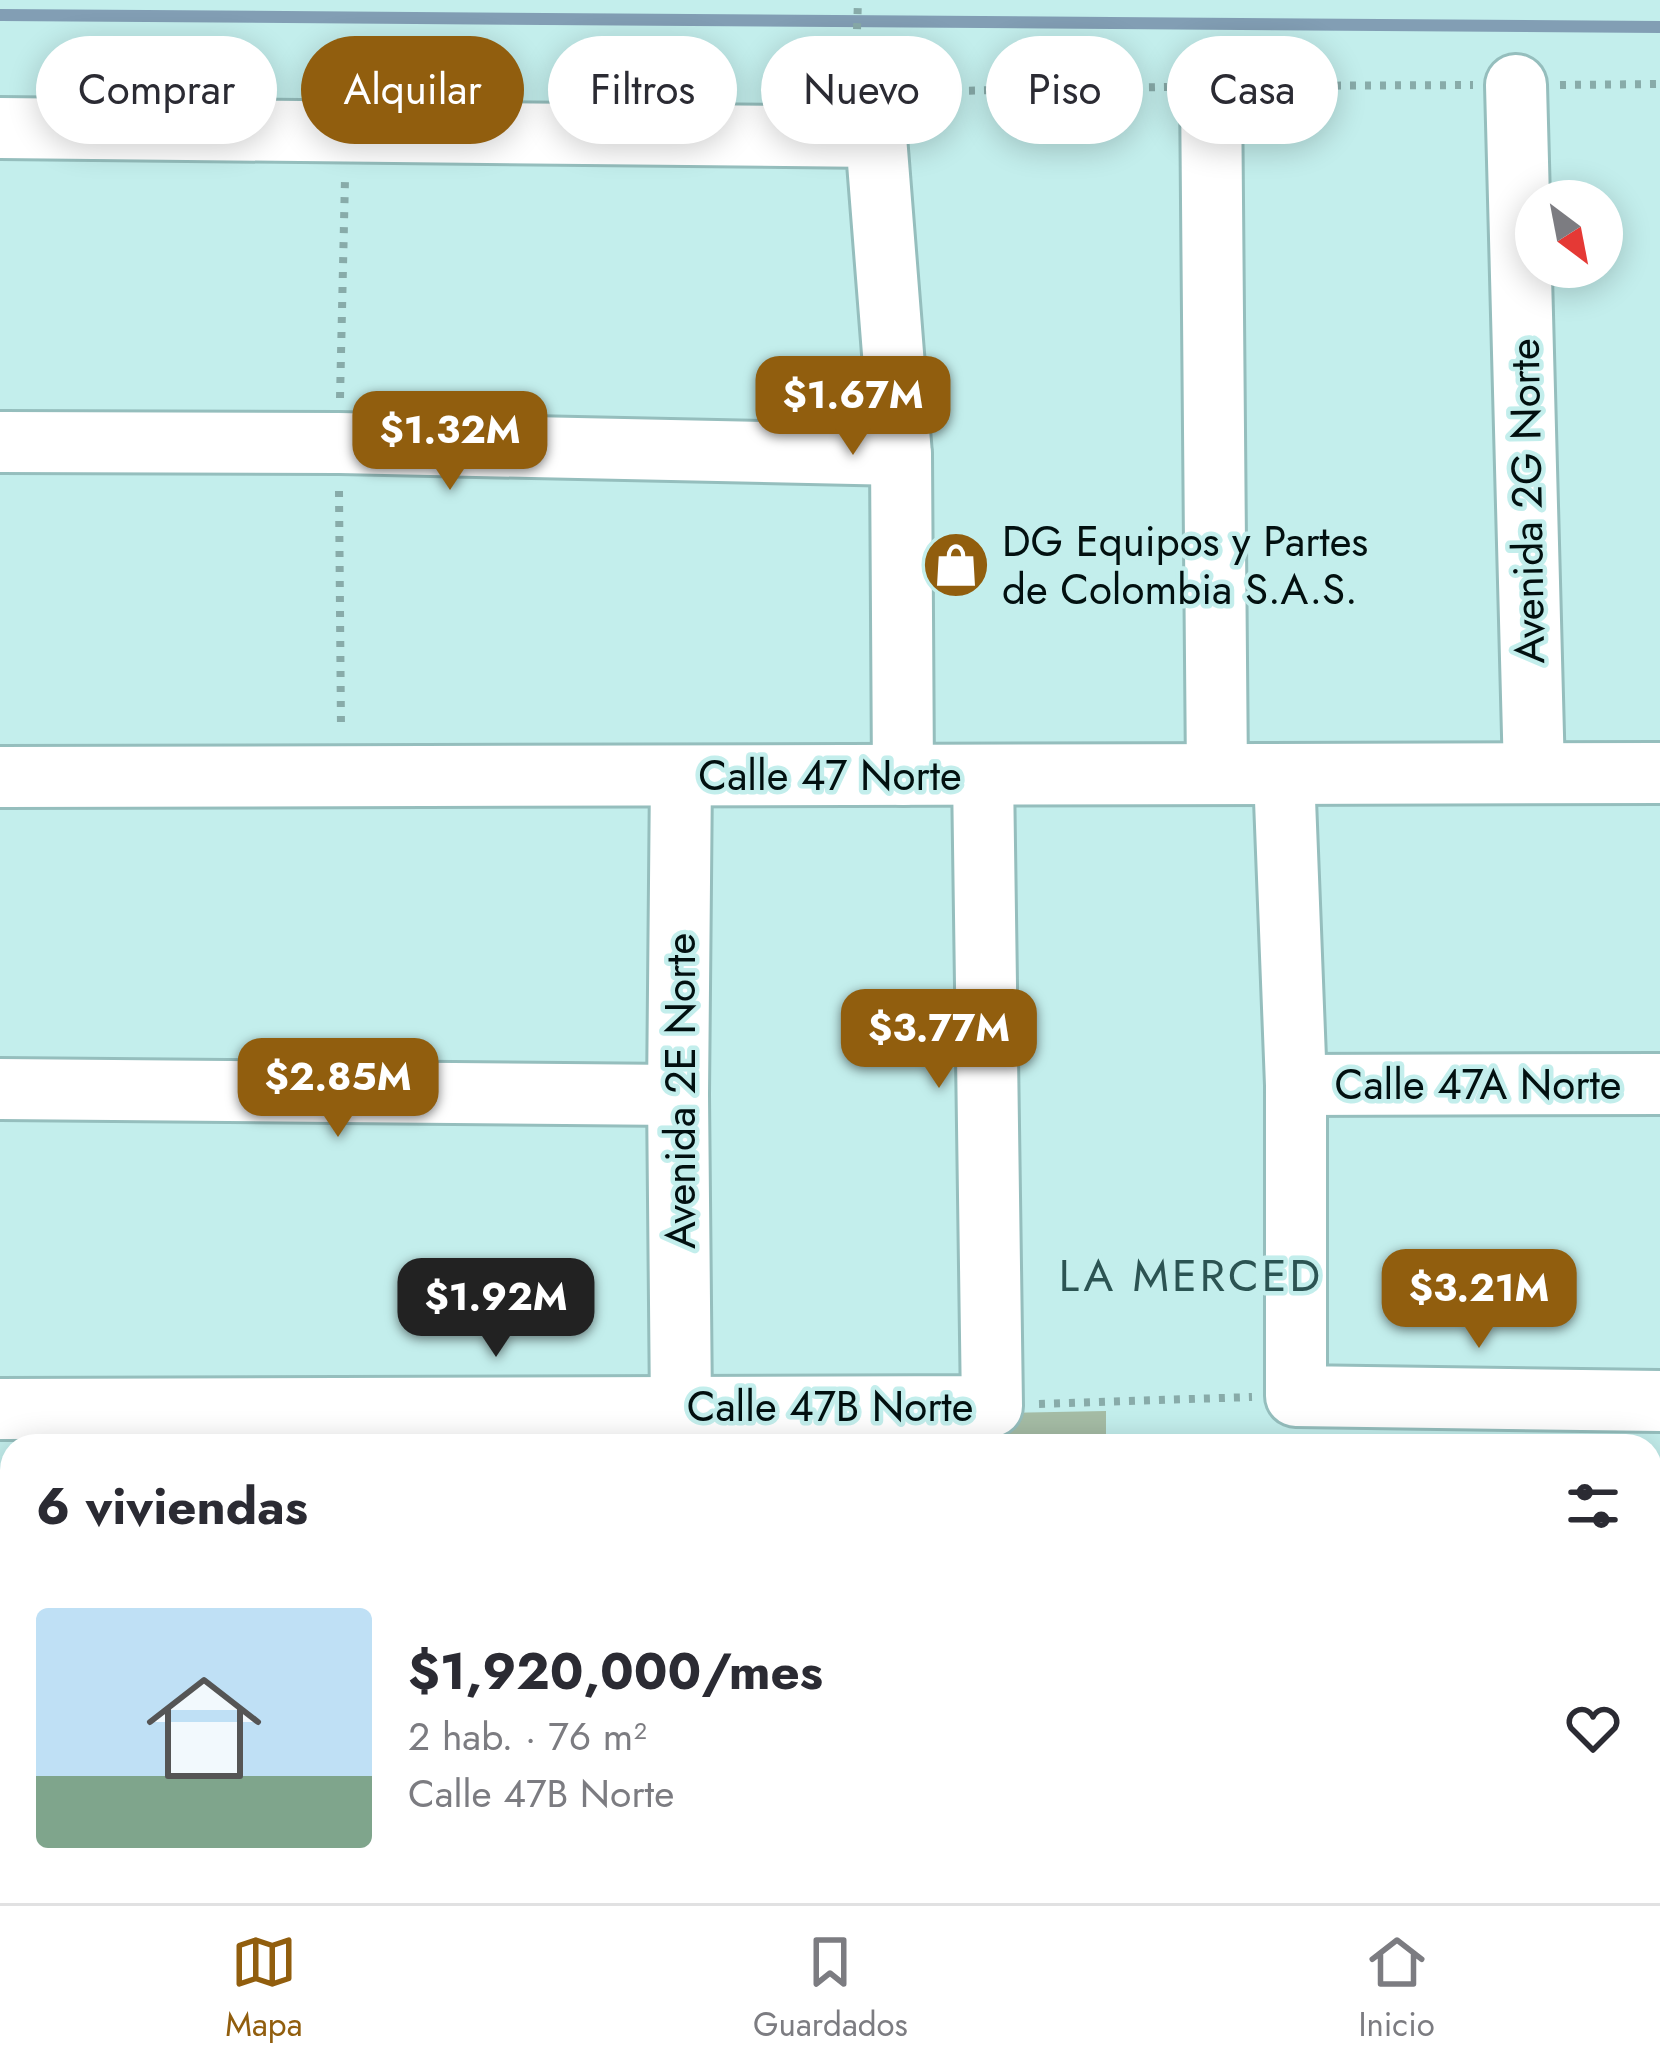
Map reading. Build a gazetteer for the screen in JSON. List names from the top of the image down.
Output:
{
  "streets": {
    "street": [
      "Avenida 2G Norte",
      "Calle 47 Norte",
      "Calle 47A Norte",
      "Avenida 2E Norte",
      "Calle 47B Norte"
    ]
  },
  "crossings": [
    ["Avenida 2G Norte", "Calle 47 Norte"],
    ["Calle 47 Norte", "Avenida 2E Norte"],
    ["Avenida 2E Norte", "Calle 47B Norte"]
  ],
  "districts": ["LA MERCED"],
  "places": {
    "shop": ["DG Equipos y Partes de Colombia S.A.S."]
  },
  "north": "bottom right",
  "page": {
    "chip": [
      "Comprar",
      "Alquilar",
      "Filtros",
      "Nuevo",
      "Piso",
      "Casa"
    ],
    "price": [
      "$1.67M",
      "$1.32M",
      "$3.77M",
      "$2.85M",
      "$3.21M",
      "$1.92M"
    ],
    "heading": "6 viviendas",
    "list": [
      {
        "name": "$1,920,000/mes",
        "note": "2 hab. · 76 m² · Calle 47B Norte"
      }
    ],
    "tabs": ["Mapa", "Guardados", "Inicio"]
  }
}
